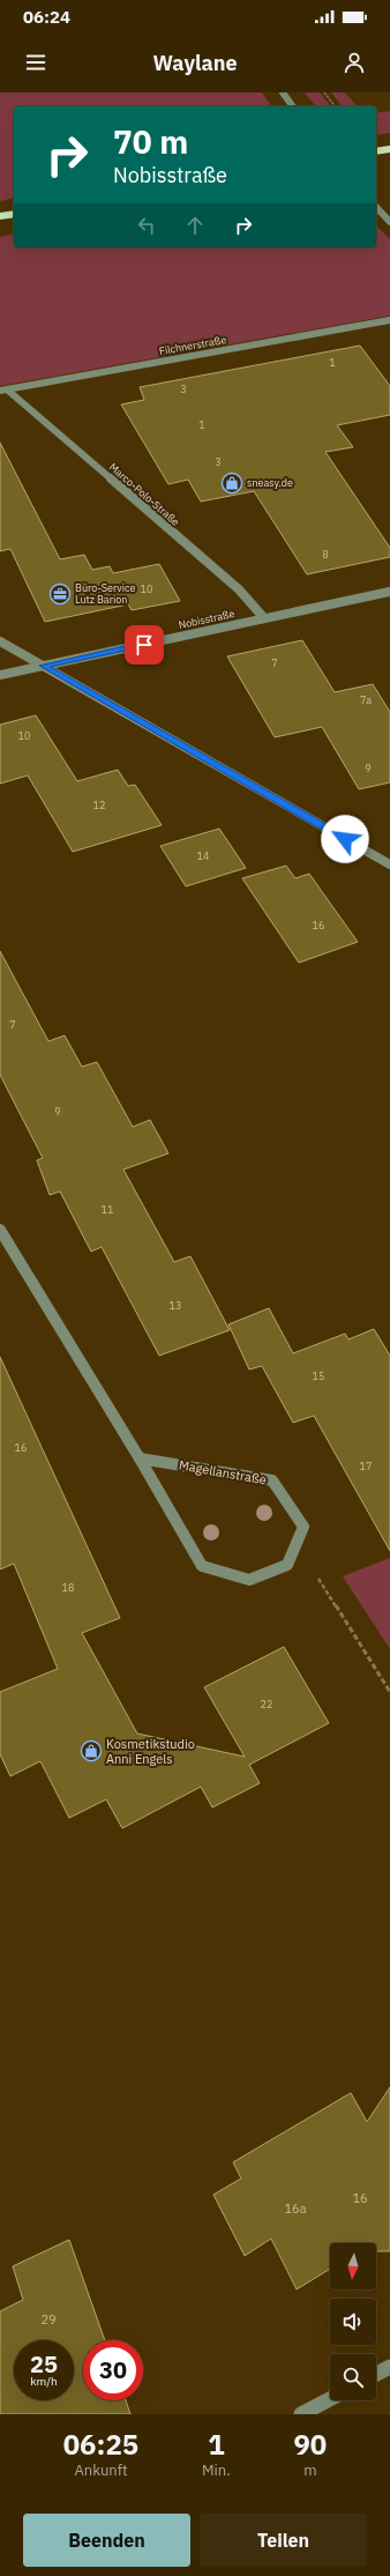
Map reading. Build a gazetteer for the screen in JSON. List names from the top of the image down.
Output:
{
  "streets": {
    "street": [
      "Filchnerstraße",
      "Marco-Polo-Straße",
      "Nobisstraße",
      "Magellanstraße"
    ]
  },
  "crossings": [
    ["Filchnerstraße", "Marco-Polo-Straße"],
    ["Marco-Polo-Straße", "Nobisstraße"]
  ],
  "places": {
    "shop": ["sneasy.de", "Kosmetikstudio Anni Engels"],
    "office": ["Büro-Service Lutz Barion"]
  },
  "house_numbers": [
    "1",
    "3",
    "1",
    "3",
    "8",
    "10",
    "7",
    "7a",
    "10",
    "9",
    "12",
    "14",
    "16",
    "7",
    "9",
    "11",
    "13",
    "15",
    "16",
    "17",
    "18",
    "22",
    "16",
    "16a",
    "29"
  ],
  "north": "bottom",
  "page": {
    "status": "06:24",
    "header": "Waylane",
    "turn": ["70 m", "Nobisstraße"],
    "speed": "25 km/h",
    "limit": "30",
    "eta": [
      "06:25",
      "Ankunft",
      "1",
      "Min.",
      "90",
      "m"
    ],
    "buttons": ["Beenden", "Teilen"]
  }
}
